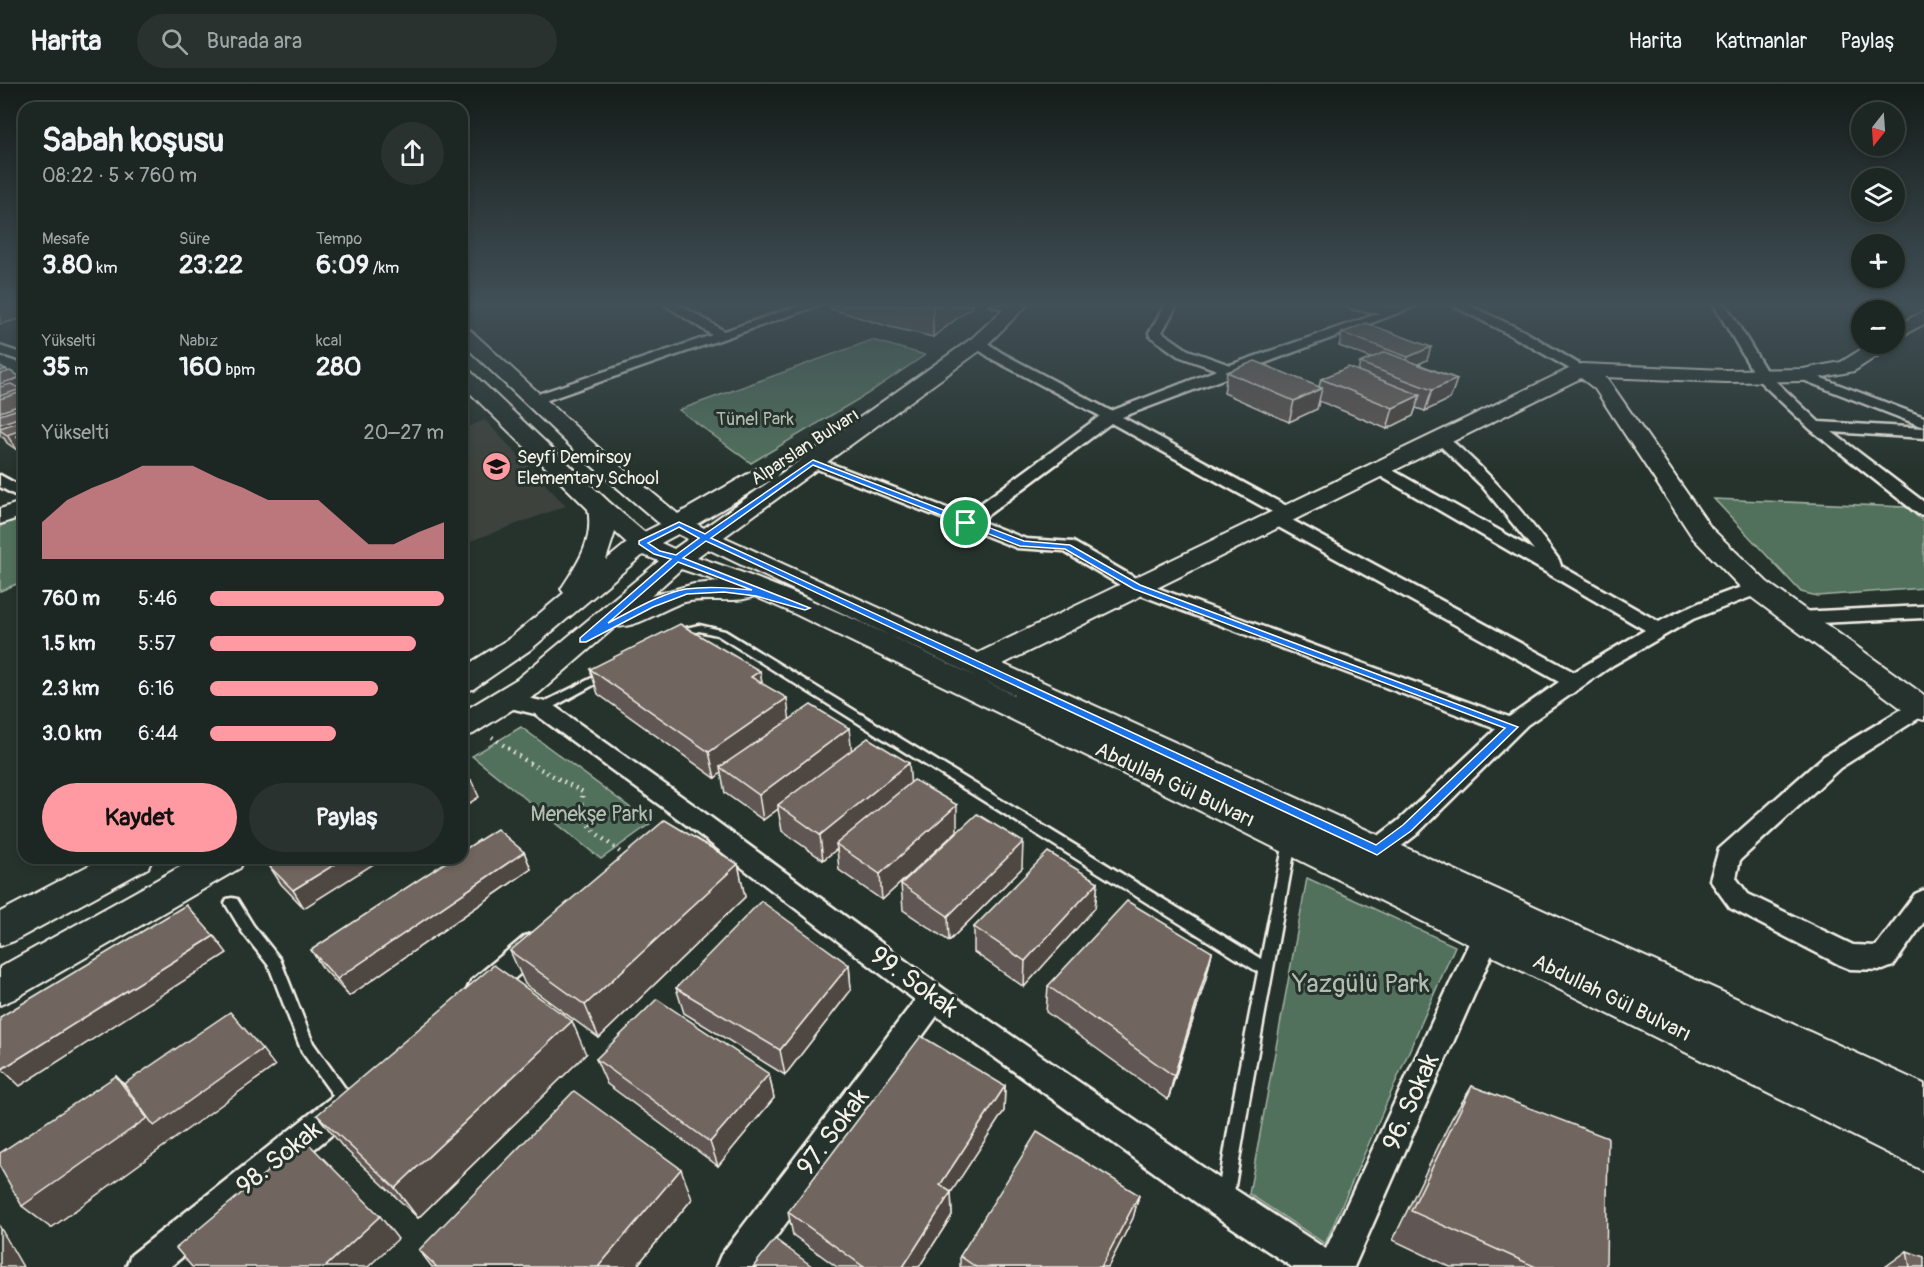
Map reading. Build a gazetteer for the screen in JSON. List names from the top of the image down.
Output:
{
  "streets": {
    "main road": ["Alparslan Bulvarı", "Abdullah Gül Bulvarı"],
    "street": [
      "99. Sokak",
      "96. Sokak",
      "97. Sokak",
      "98. Sokak"
    ]
  },
  "crossings": [
    ["Alparslan Bulvarı", "Abdullah Gül Bulvarı"],
    ["Alparslan Bulvarı", "99. Sokak"],
    ["Abdullah Gül Bulvarı", "96. Sokak"],
    ["99. Sokak", "97. Sokak"]
  ],
  "parks": ["Tünel Park", "Menekşe Parkı", "Yazgülü Park"],
  "places": {
    "school or university": ["Seyfi Demirsoy Elementary School"]
  },
  "north": "bottom",
  "page": {
    "header": "Harita",
    "search": "Burada ara",
    "nav": ["Harita", "Katmanlar", "Paylaş"],
    "map_buttons": ["+", "−"],
    "heading": ["Sabah koşusu", "08:22 · 5 × 760 m"],
    "stats": [
      ["Mesafe", "3.80 km"],
      ["Süre", "23:22"],
      ["Tempo", "6:09 /km"],
      ["Yükselti", "35 m"],
      ["Nabız", "160 bpm"],
      ["kcal", "280"]
    ],
    "chart": ["Yükselti", "20–27 m"],
    "list": [
      {
        "name": "760 m",
        "note": "5:46"
      },
      {
        "name": "1.5 km",
        "note": "5:57"
      },
      {
        "name": "2.3 km",
        "note": "6:16"
      },
      {
        "name": "3.0 km",
        "note": "6:44"
      }
    ],
    "buttons": ["Kaydet", "Paylaş"]
  }
}
